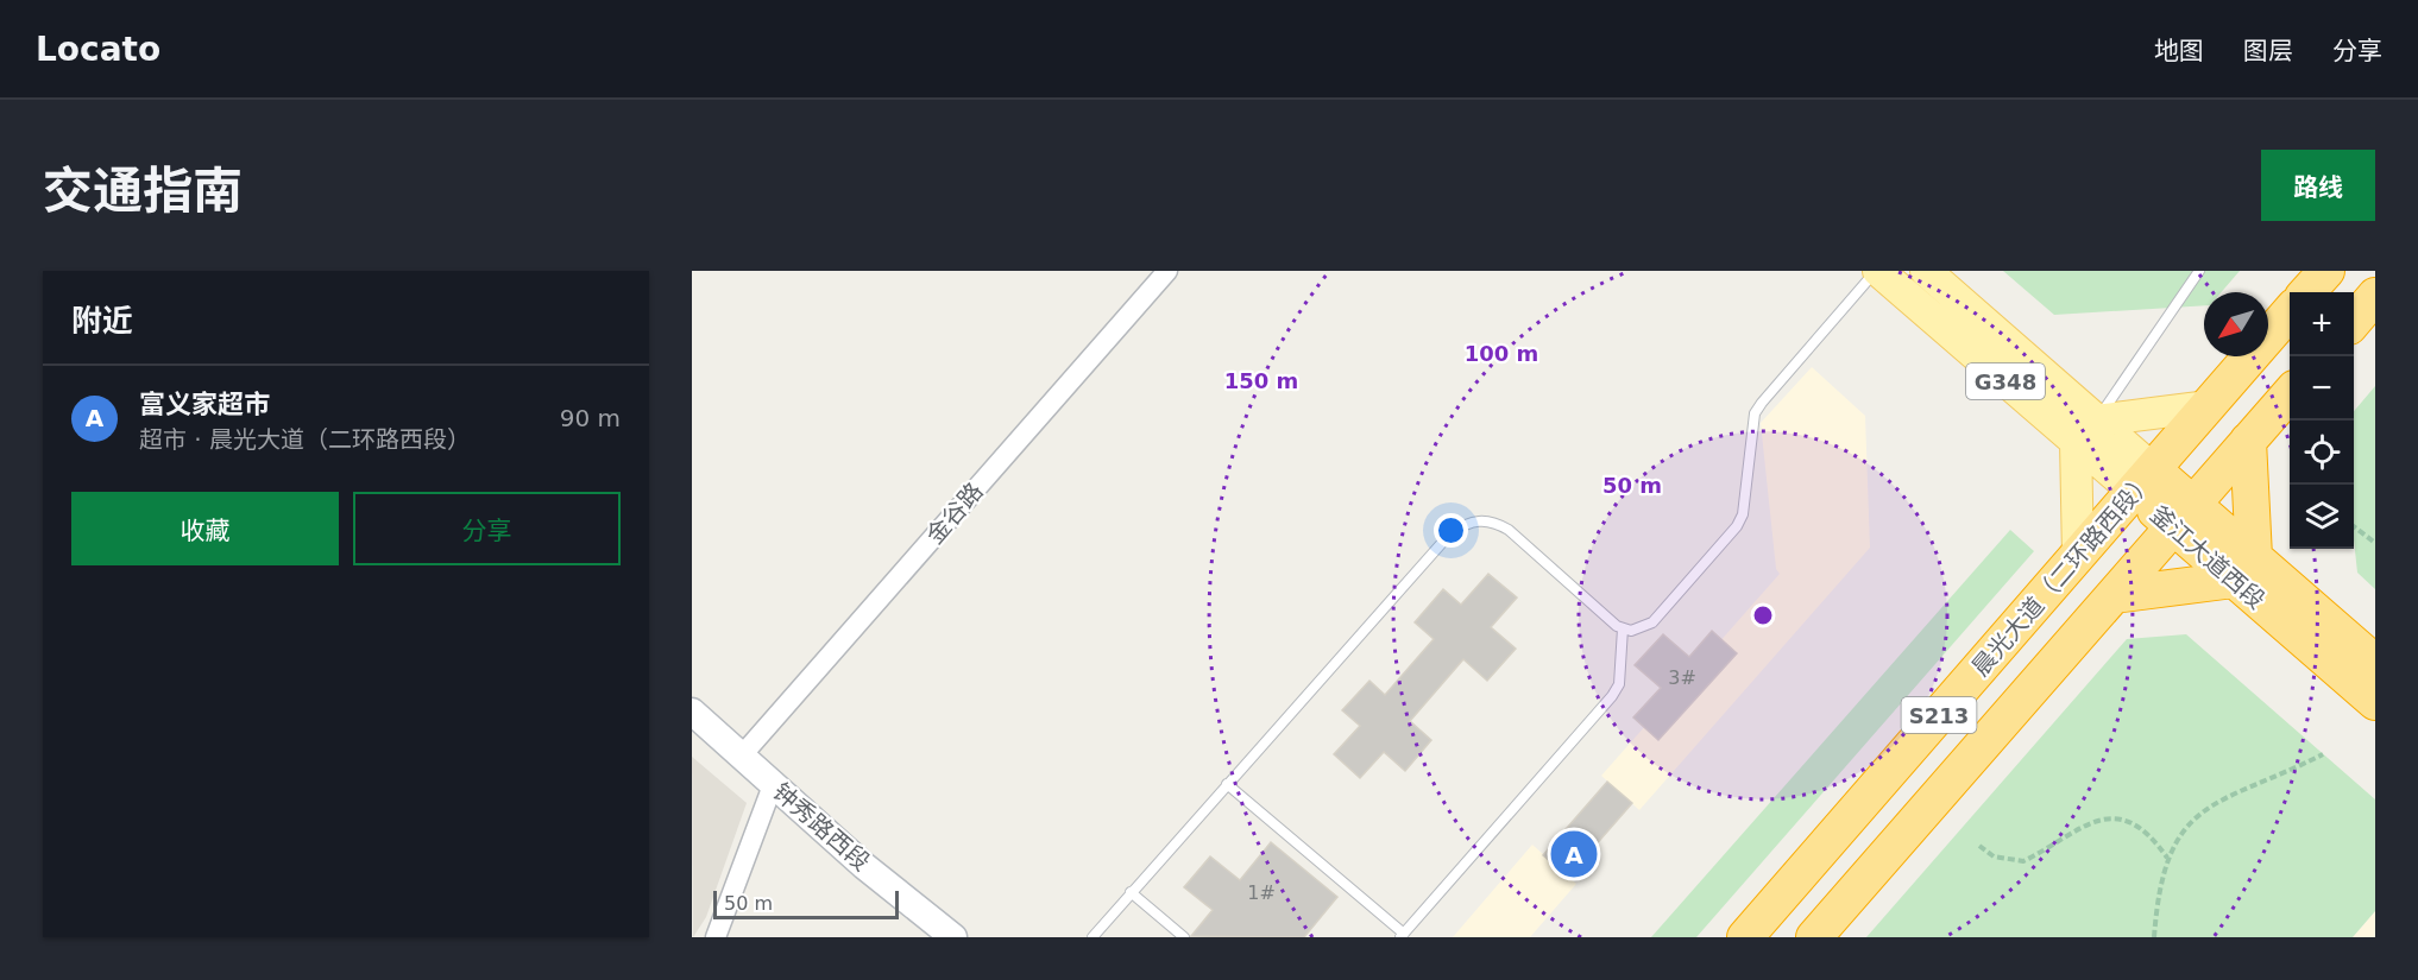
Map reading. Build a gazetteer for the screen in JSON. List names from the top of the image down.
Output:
{
  "streets": {
    "highway": [
      "G348",
      "釜江大道西段",
      "晨光大道（二环路西段）",
      "S213"
    ],
    "street": ["金谷路", "钟秀路西段"]
  },
  "crossings": [
    ["金谷路", "钟秀路西段"],
    ["釜江大道西段", "晨光大道（二环路西段）"],
    ["釜江大道西段", "S213"]
  ],
  "house_numbers": ["3#", "1#"],
  "scale_bar": "50 m",
  "north": "bottom left",
  "page": {
    "header": "Locato",
    "nav": ["地图", "图层", "分享"],
    "title": "交通指南",
    "buttons": [
      "路线",
      ["收藏", "分享"]
    ],
    "heading": "附近",
    "map_buttons": ["+", "−"],
    "list": [
      {
        "mark": "A",
        "name": "富义家超市",
        "note": "超市 · 晨光大道（二环路西段）",
        "value": "90 m"
      }
    ],
    "pins": "A",
    "scale": "50 m"
  },
  "rings": ["100 m", "150 m", "50 m"]
}
